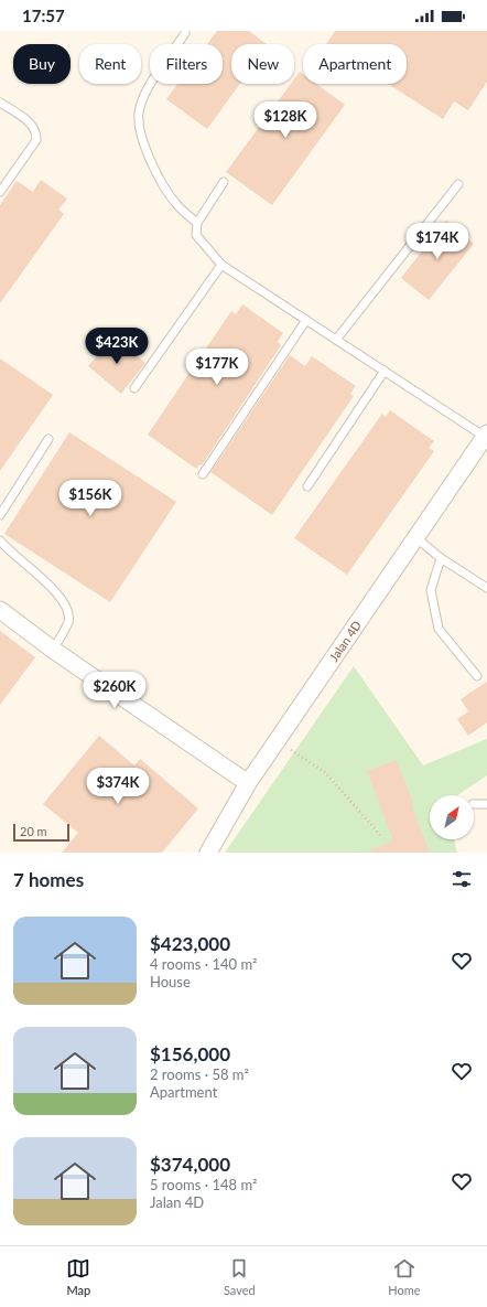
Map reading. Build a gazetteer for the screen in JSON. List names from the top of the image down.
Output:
{
  "streets": {
    "street": ["Jalan 4D"]
  },
  "scale_bar": "20 m",
  "north": "top right",
  "page": {
    "status": "17:57",
    "chip": [
      "Buy",
      "Rent",
      "Filters",
      "New",
      "Apartment"
    ],
    "price": [
      "$128K",
      "$174K",
      "$423K",
      "$177K",
      "$156K",
      "$260K",
      "$374K"
    ],
    "scale": "20 m",
    "heading": "7 homes",
    "list": [
      {
        "name": "$423,000",
        "note": "4 rooms · 140 m² · House"
      },
      {
        "name": "$156,000",
        "note": "2 rooms · 58 m² · Apartment"
      },
      {
        "name": "$374,000",
        "note": "5 rooms · 148 m² · Jalan 4D"
      }
    ],
    "tabs": ["Map", "Saved", "Home"]
  }
}
